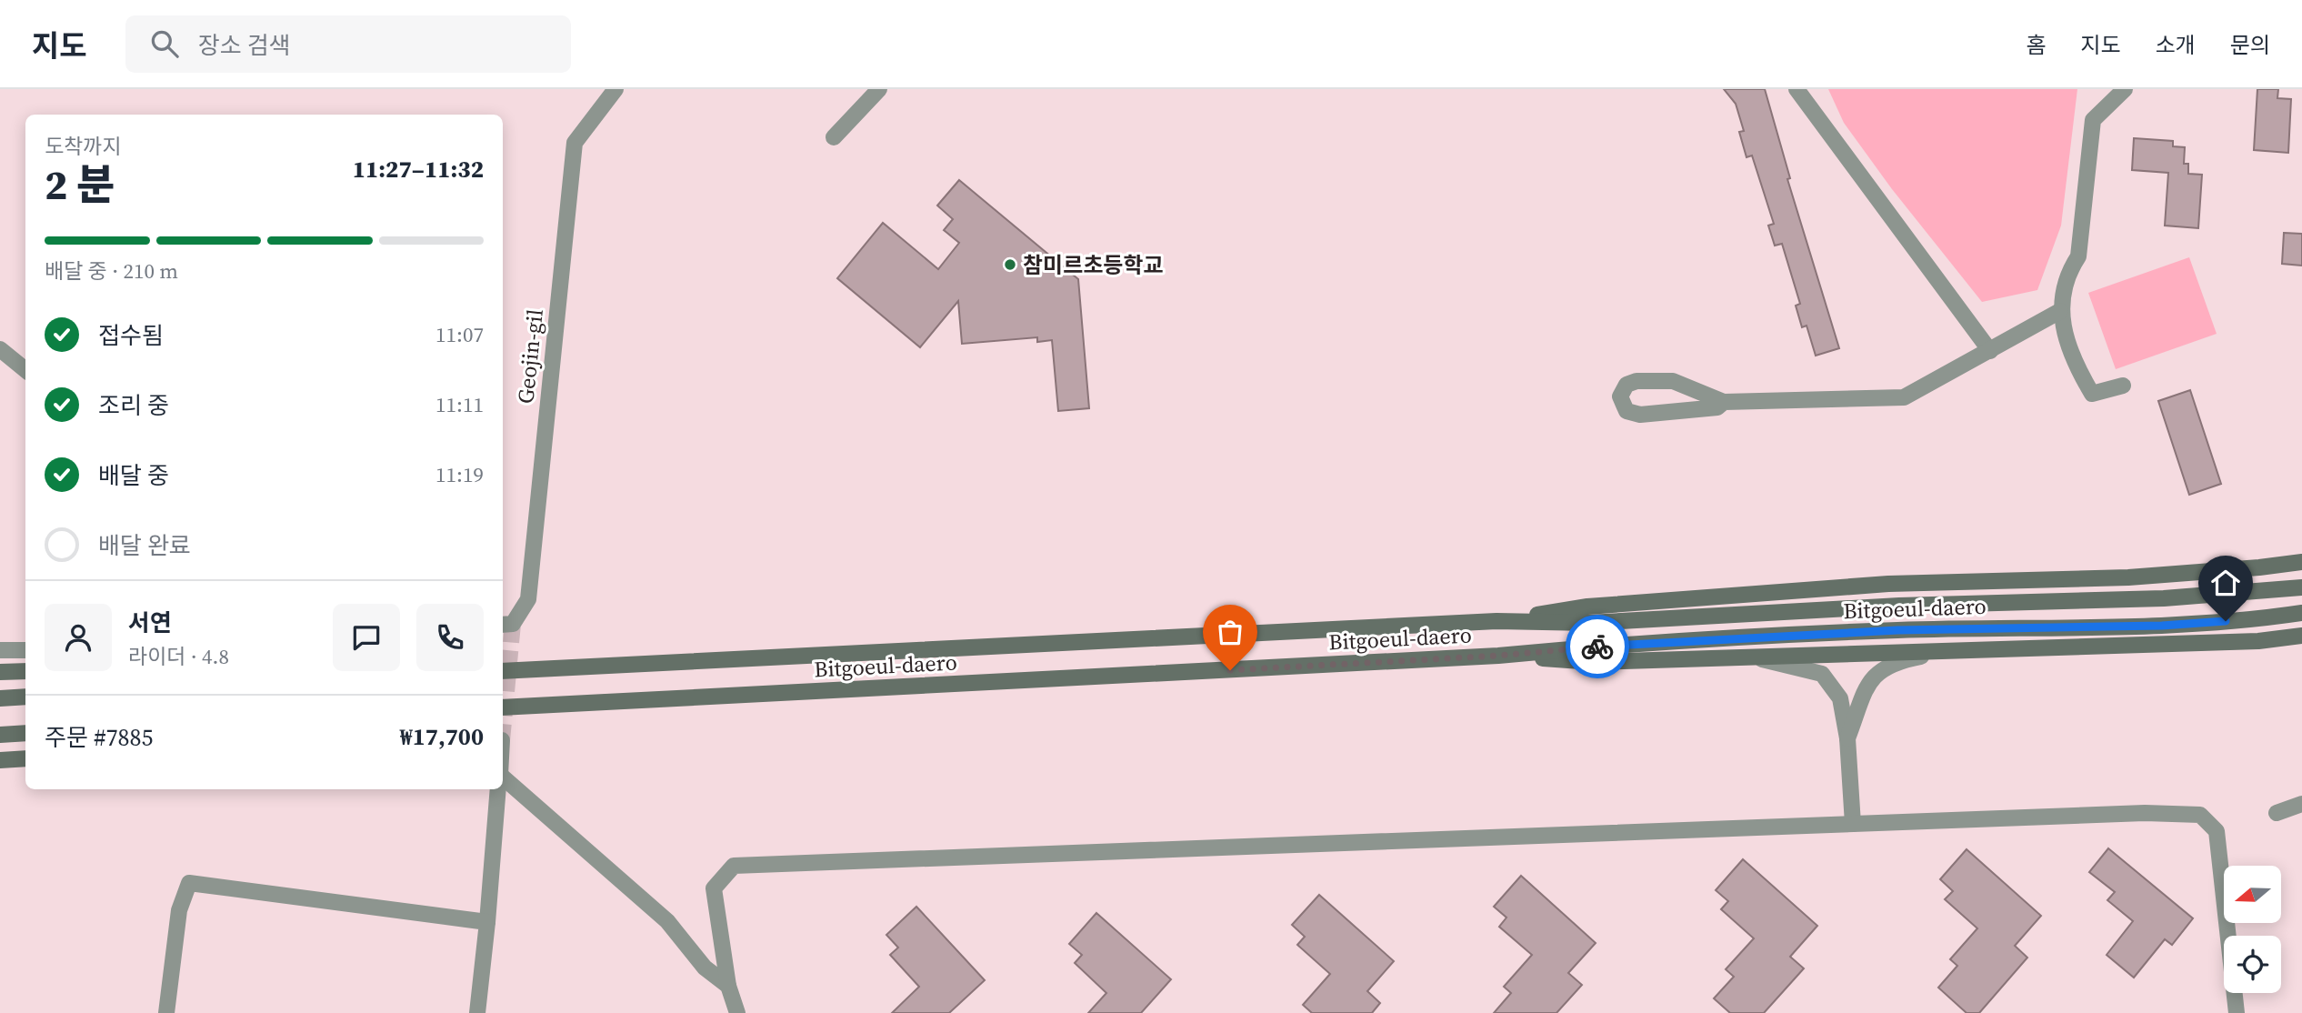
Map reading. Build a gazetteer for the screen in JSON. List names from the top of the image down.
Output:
{
  "streets": {
    "main road": ["Bitgoeul-daero"],
    "street": ["Geojin-gil"]
  },
  "places": ["참미르초등학교"],
  "north": "left",
  "page": {
    "header": "지도",
    "search": "장소 검색",
    "nav": [
      "홈",
      "지도",
      "소개",
      "문의"
    ],
    "heading": ["2 분", "도착까지", "11:27–11:32"],
    "panel": [
      "서연",
      "라이더 · 4.8",
      "주문 #7885",
      "₩17,700"
    ],
    "bar": "배달 중 · 210 m",
    "list": [
      ["접수됨", "11:07"],
      ["조리 중", "11:11"],
      ["배달 중", "11:19"],
      "배달 완료"
    ]
  }
}
